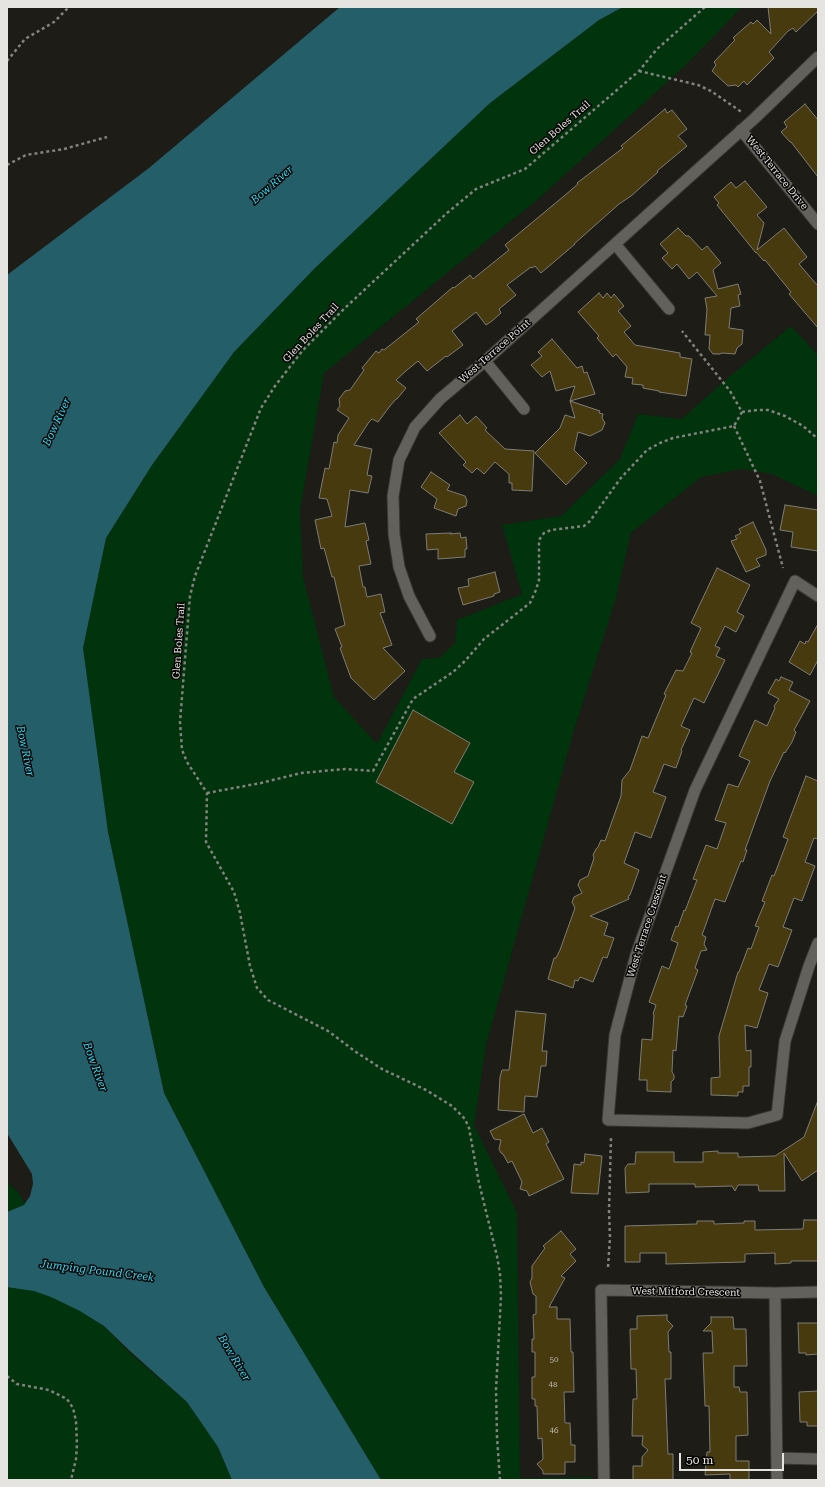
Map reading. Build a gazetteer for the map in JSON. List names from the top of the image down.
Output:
{
  "streets": {
    "street": [
      "West Terrace Drive",
      "West Terrace Point",
      "West Terrace Crescent",
      "West Mitford Crescent"
    ],
    "path": ["Glen Boles Trail"]
  },
  "crossings": [
    ["West Terrace Drive", "West Terrace Point"]
  ],
  "water": ["Bow River", "Jumping Pound Creek"],
  "house_numbers": ["50", "48", "46"],
  "scale_bar": "50 m"
}
